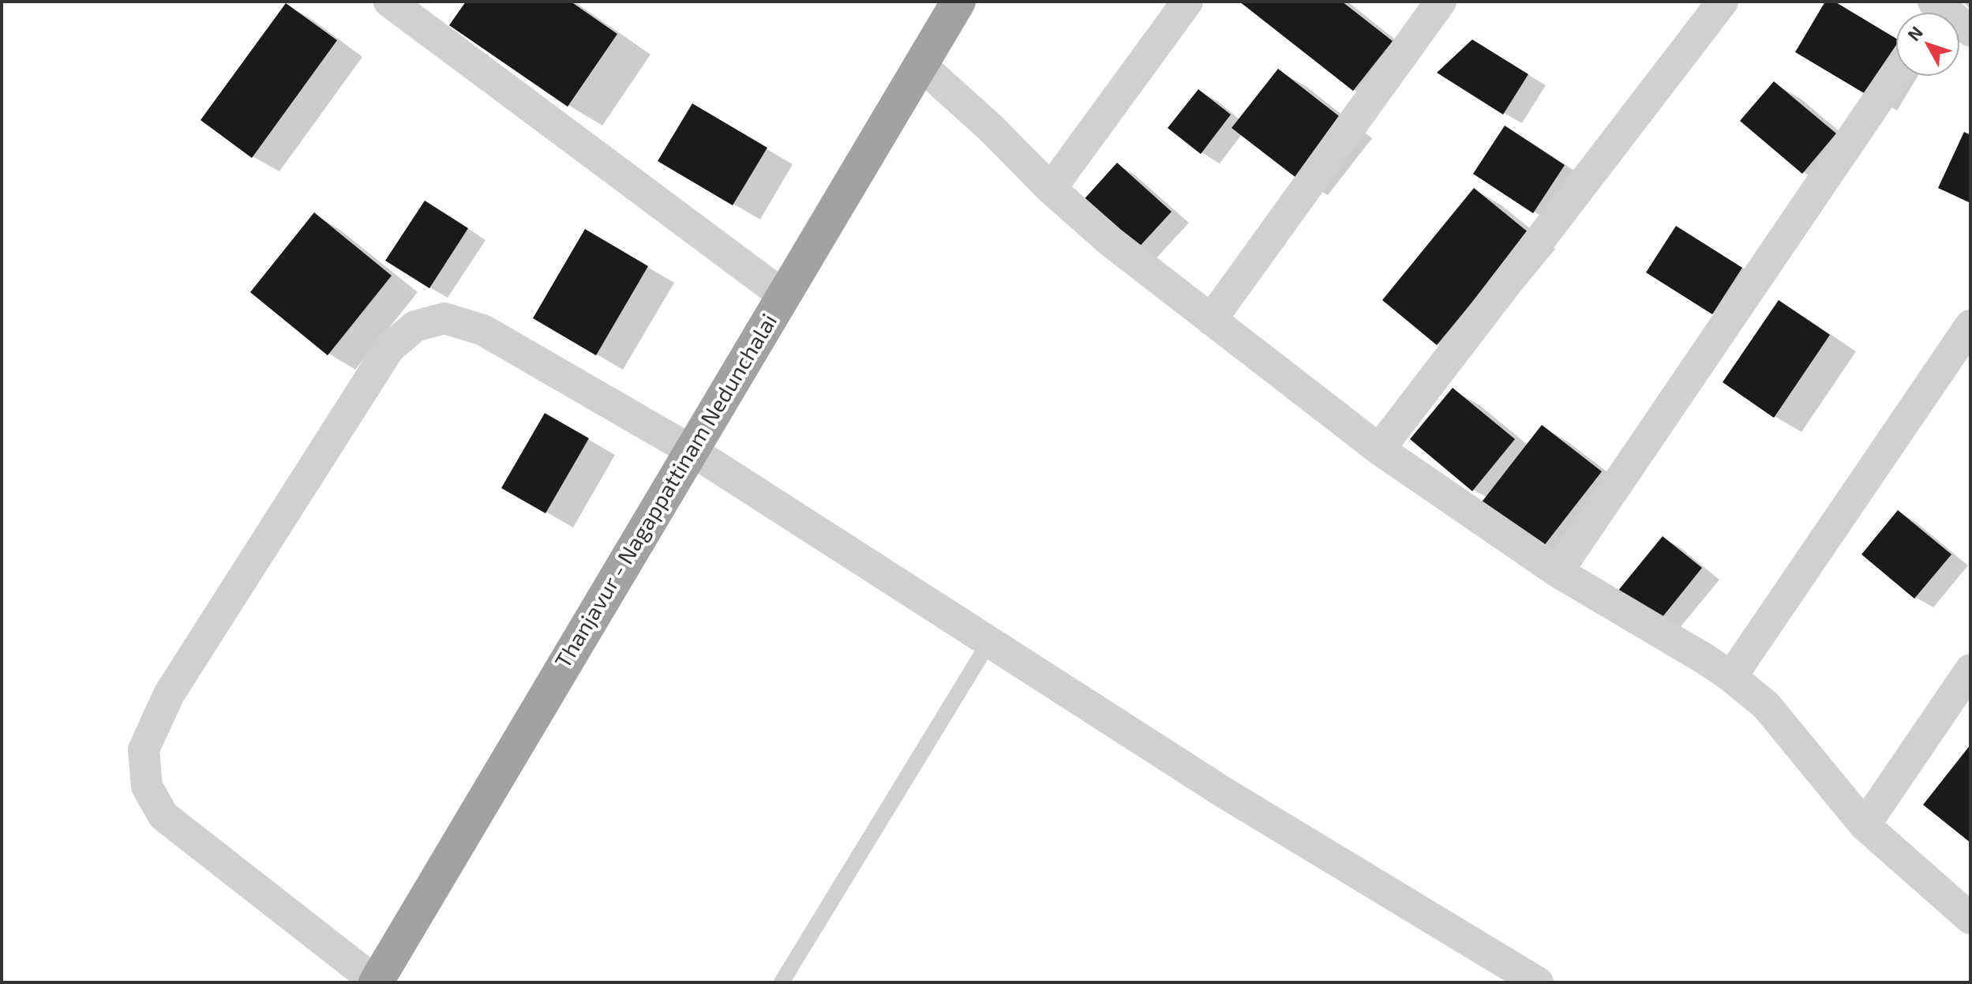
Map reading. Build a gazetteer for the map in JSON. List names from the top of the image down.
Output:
{
  "streets": {
    "highway": ["Thanjavur - Nagappattinam Nedunchalai"]
  },
  "north": "top left"
}
